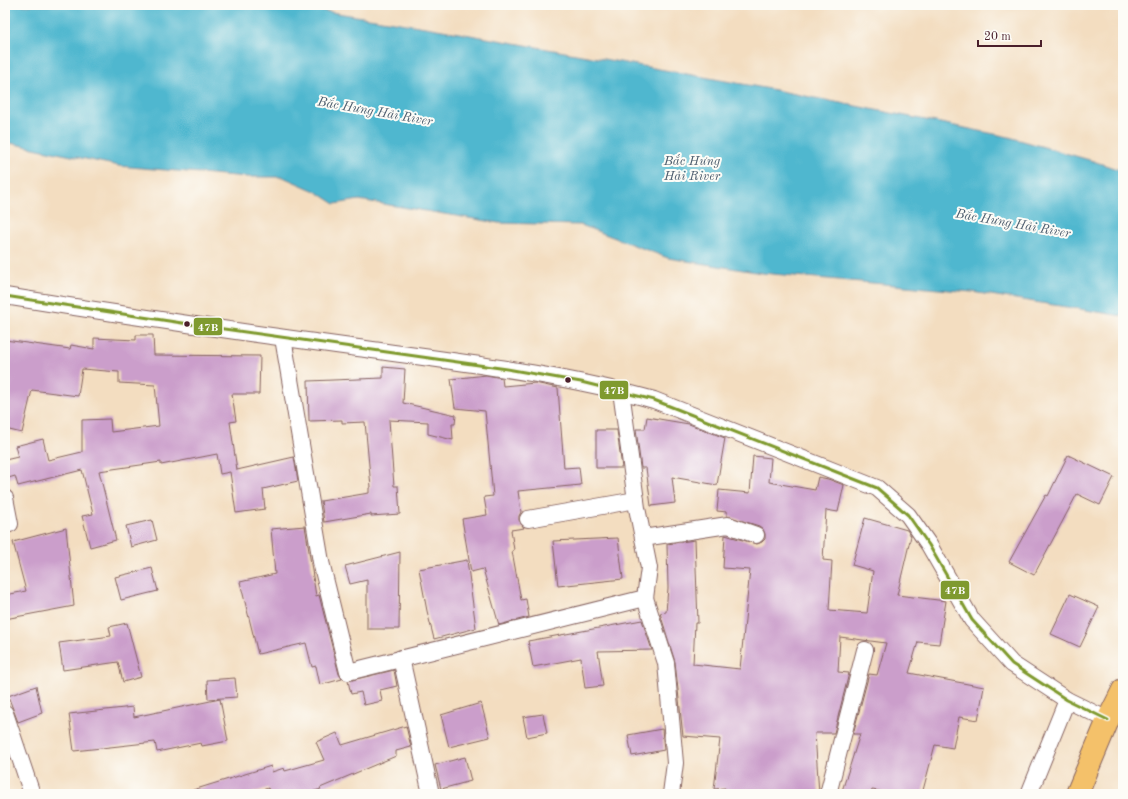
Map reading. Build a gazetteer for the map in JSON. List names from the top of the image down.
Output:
{
  "water": ["Bắc Hưng Hải River"],
  "lines": ["transit line 47B"],
  "scale_bar": "20 m"
}
